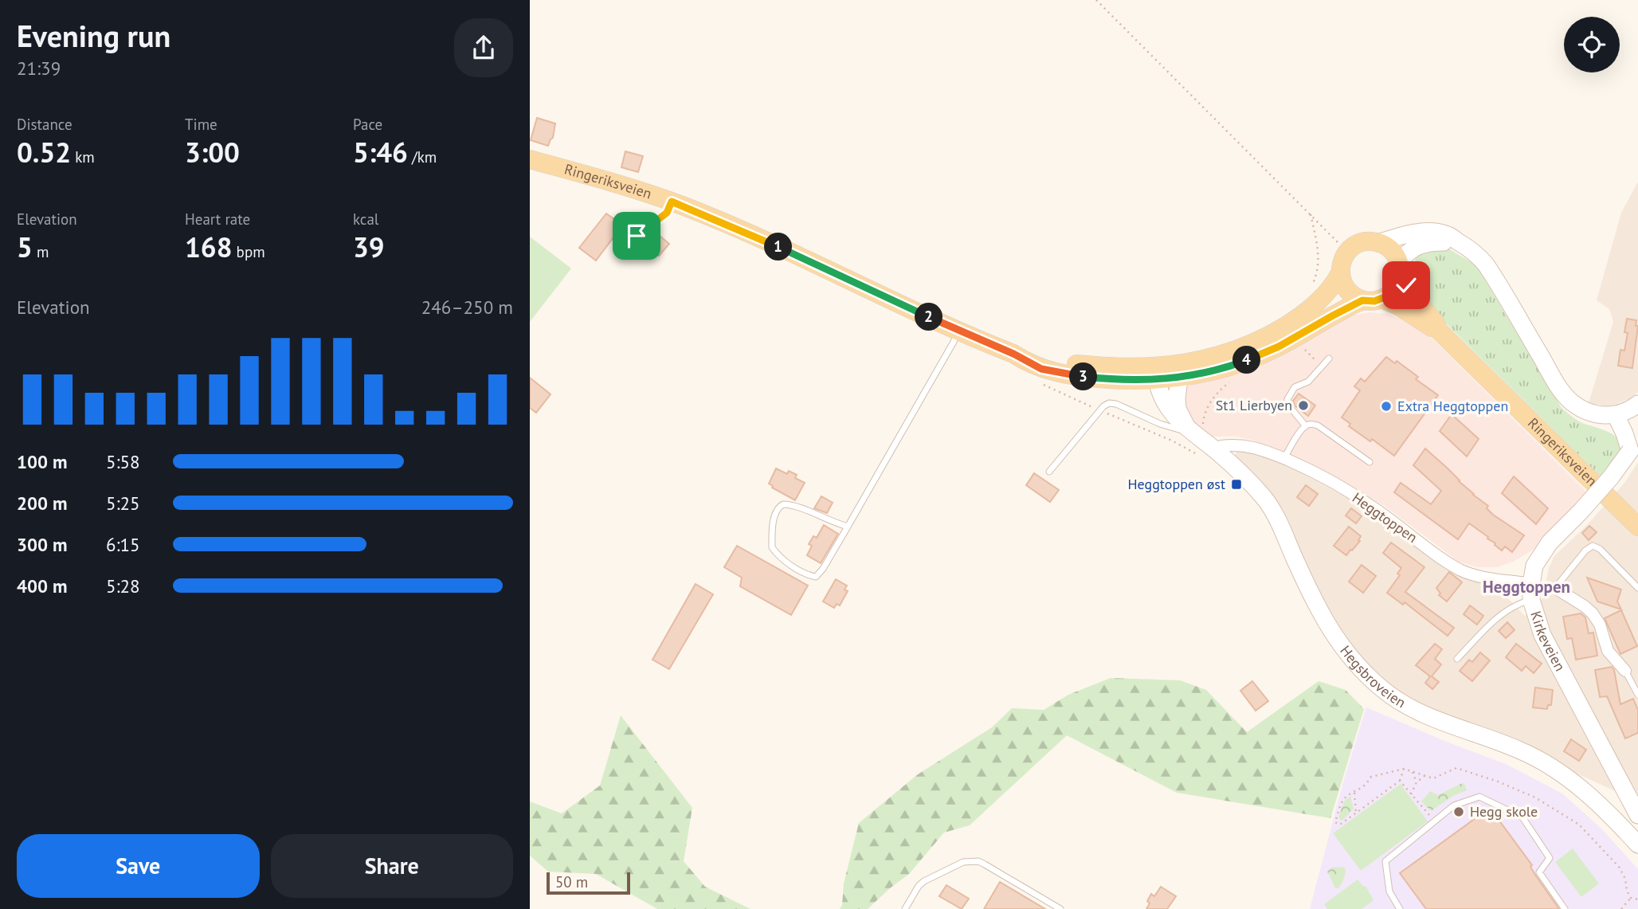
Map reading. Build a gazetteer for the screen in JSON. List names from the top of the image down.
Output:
{
  "streets": {
    "main road": ["Ringeriksveien"],
    "street": ["Heggtoppen", "Kirkeveien", "Hegsbroveien"]
  },
  "crossings": [
    ["Ringeriksveien", "Hegsbroveien"],
    ["Heggtoppen", "Kirkeveien"],
    ["Heggtoppen", "Hegsbroveien"]
  ],
  "districts": ["Heggtoppen"],
  "places": {
    "other": ["St1 Lierbyen", "Extra Heggtoppen", "Hegg skole"],
    "transit": ["Heggtoppen øst"]
  },
  "scale_bar": "50 m",
  "page": {
    "heading": ["Evening run", "21:39"],
    "stats": [
      ["Distance", "0.52 km"],
      ["Time", "3:00"],
      ["Pace", "5:46 /km"],
      ["Elevation", "5 m"],
      ["Heart rate", "168 bpm"],
      ["kcal", "39"]
    ],
    "pins": [
      "1",
      "2",
      "4",
      "3"
    ],
    "chart": ["Elevation", "246–250 m"],
    "list": [
      {
        "name": "100 m",
        "note": "5:58"
      },
      {
        "name": "200 m",
        "note": "5:25"
      },
      {
        "name": "300 m",
        "note": "6:15"
      },
      {
        "name": "400 m",
        "note": "5:28"
      }
    ],
    "buttons": ["Save", "Share"],
    "scale": "50 m"
  }
}
